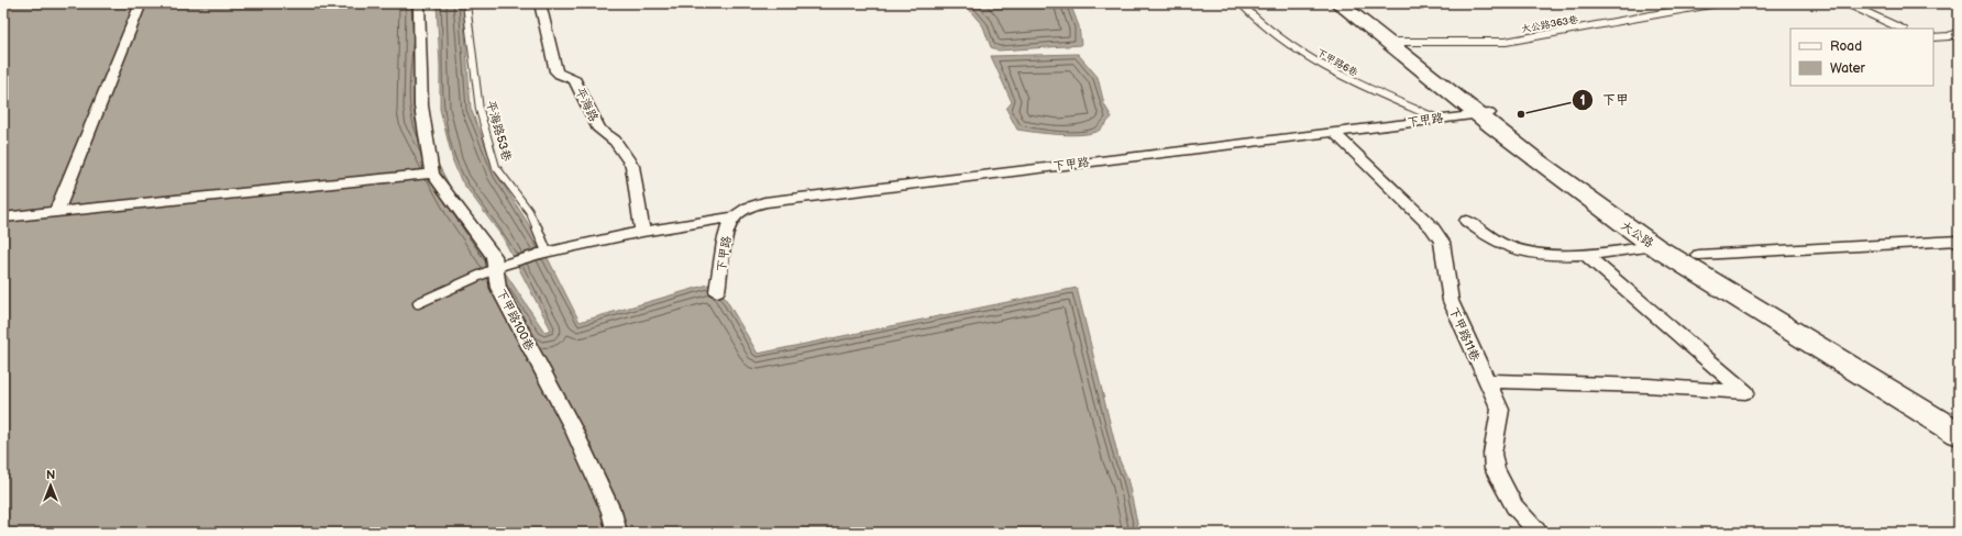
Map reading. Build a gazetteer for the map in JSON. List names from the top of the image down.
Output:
{
  "streets": {
    "main road": ["大公路"],
    "street": [
      "平海路",
      "下甲路",
      "下甲路100巷",
      "下甲路11巷"
    ],
    "lane": ["大公路363巷", "下甲路6巷", "平海路53巷"]
  },
  "crossings": [
    ["大公路363巷", "大公路"],
    ["下甲路6巷", "下甲路"],
    ["下甲路", "大公路"],
    ["下甲路", "下甲路11巷"]
  ],
  "places": ["下甲"],
  "legend": ["Road", "Water"],
  "north": "top"
}
